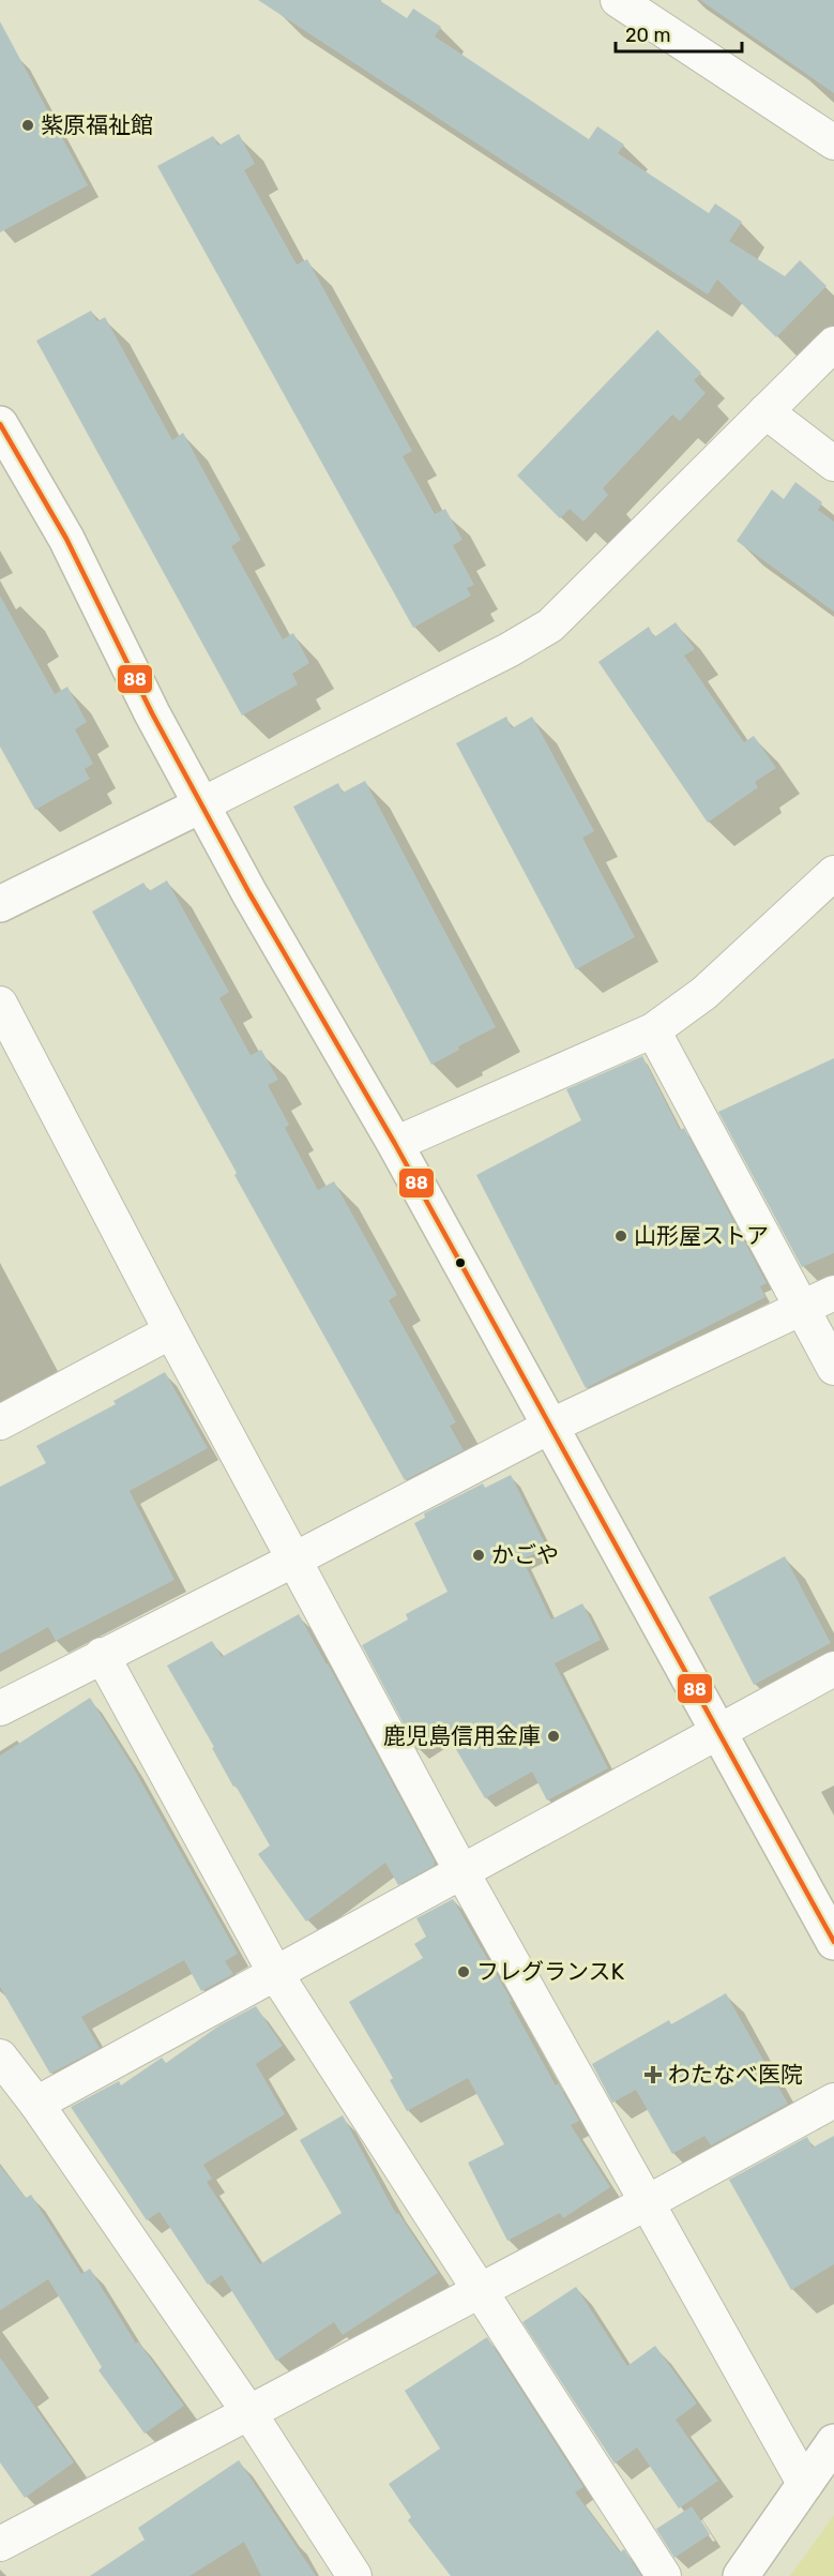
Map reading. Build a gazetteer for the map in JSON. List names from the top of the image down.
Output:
{
  "places": {
    "other": [
      "紫原福祉館",
      "山形屋ストア",
      "かごや",
      "鹿児島信用金庫",
      "フレグランスK"
    ],
    "health": ["わたなべ医院"]
  },
  "lines": ["transit line 88"],
  "scale_bar": "20 m"
}
